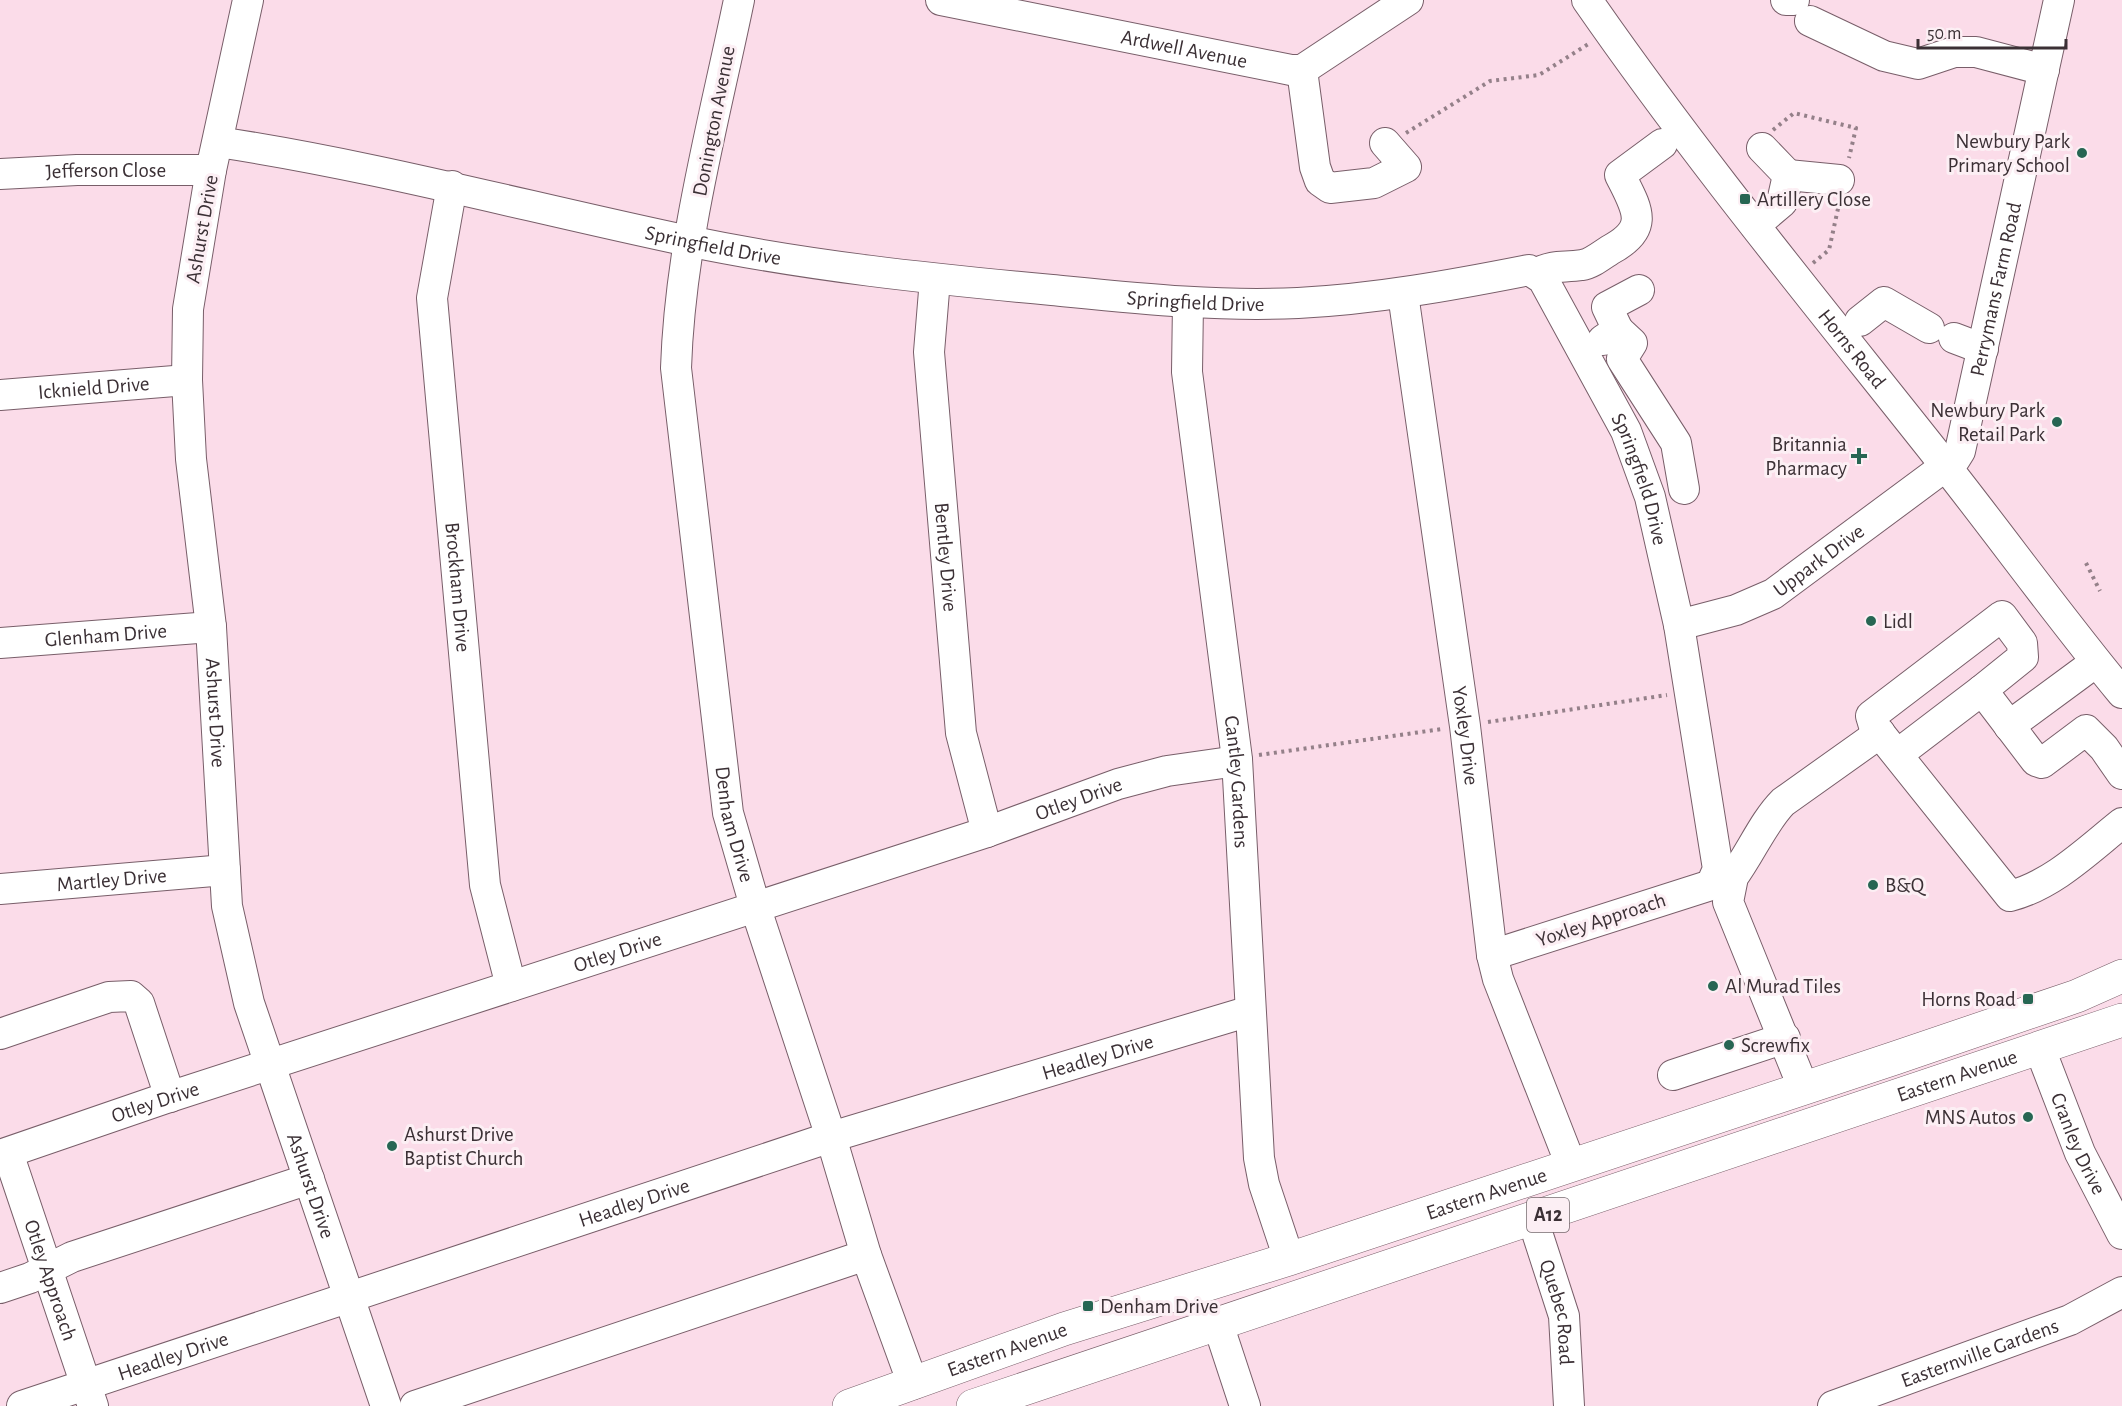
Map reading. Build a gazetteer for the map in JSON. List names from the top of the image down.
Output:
{
  "streets": {
    "highway": ["Eastern Avenue", "A12"],
    "street": [
      "Ardwell Avenue",
      "Donington Avenue",
      "Jefferson Close",
      "Ashurst Drive",
      "Springfield Drive",
      "Perrymans Farm Road",
      "Horns Road",
      "Icknield Drive",
      "Bentley Drive",
      "Uppark Drive",
      "Brockham Drive",
      "Glenham Drive",
      "Yoxley Drive",
      "Cantley Gardens",
      "Otley Drive",
      "Denham Drive",
      "Martley Drive",
      "Yoxley Approach",
      "Headley Drive",
      "Cranley Drive",
      "Otley Approach",
      "Quebec Road",
      "Easternville Gardens"
    ]
  },
  "crossings": [
    ["Donington Avenue", "Springfield Drive"],
    ["Donington Avenue", "Denham Drive"],
    ["Jefferson Close", "Ashurst Drive"],
    ["Jefferson Close", "Springfield Drive"],
    ["Ashurst Drive", "Springfield Drive"],
    ["Ashurst Drive", "Icknield Drive"],
    ["Ashurst Drive", "Glenham Drive"],
    ["Ashurst Drive", "Otley Drive"],
    ["Ashurst Drive", "Martley Drive"],
    ["Ashurst Drive", "Headley Drive"],
    ["Springfield Drive", "Bentley Drive"],
    ["Springfield Drive", "Uppark Drive"],
    ["Springfield Drive", "Brockham Drive"],
    ["Springfield Drive", "Yoxley Drive"],
    ["Springfield Drive", "Cantley Gardens"],
    ["Springfield Drive", "Denham Drive"],
    ["Springfield Drive", "Yoxley Approach"],
    ["Perrymans Farm Road", "Horns Road"],
    ["Perrymans Farm Road", "Uppark Drive"],
    ["Horns Road", "Uppark Drive"],
    ["Bentley Drive", "Otley Drive"],
    ["Brockham Drive", "Otley Drive"],
    ["Yoxley Drive", "Yoxley Approach"],
    ["Yoxley Drive", "Eastern Avenue"],
    ["Cantley Gardens", "Otley Drive"],
    ["Cantley Gardens", "Headley Drive"],
    ["Cantley Gardens", "Eastern Avenue"],
    ["Otley Drive", "Denham Drive"],
    ["Otley Drive", "Otley Approach"],
    ["Denham Drive", "Headley Drive"],
    ["Denham Drive", "Eastern Avenue"],
    ["Headley Drive", "Otley Approach"],
    ["Eastern Avenue", "Cranley Drive"],
    ["Eastern Avenue", "Quebec Road"]
  ],
  "places": {
    "other": [
      "Newbury Park Primary School",
      "Newbury Park Retail Park",
      "Lidl",
      "B&Q",
      "Al Murad Tiles",
      "Screwfix",
      "MNS Autos",
      "Ashurst Drive Baptist Church"
    ],
    "transit": ["Artillery Close", "Horns Road", "Denham Drive"],
    "health": ["Britannia Pharmacy"]
  },
  "scale_bar": "50 m"
}
